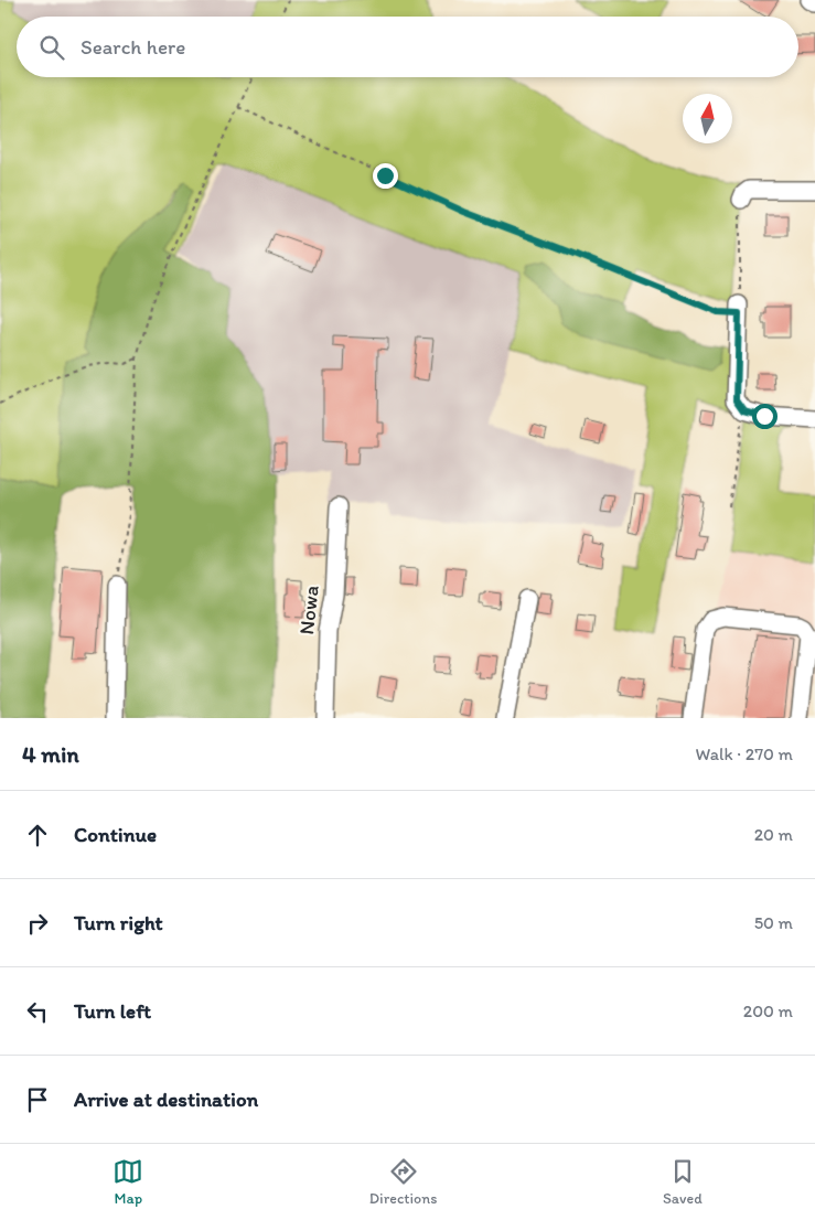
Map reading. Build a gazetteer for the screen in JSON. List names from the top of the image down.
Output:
{
  "streets": {
    "street": ["Nowa"]
  },
  "north": "top",
  "page": {
    "search": "Search here",
    "heading": ["4 min", "Walk · 270 m"],
    "list": [
      ["Continue", "20 m"],
      ["Turn right", "50 m"],
      ["Turn left", "200 m"],
      "Arrive at destination"
    ],
    "nav": ["Map", "Directions", "Saved"]
  }
}
